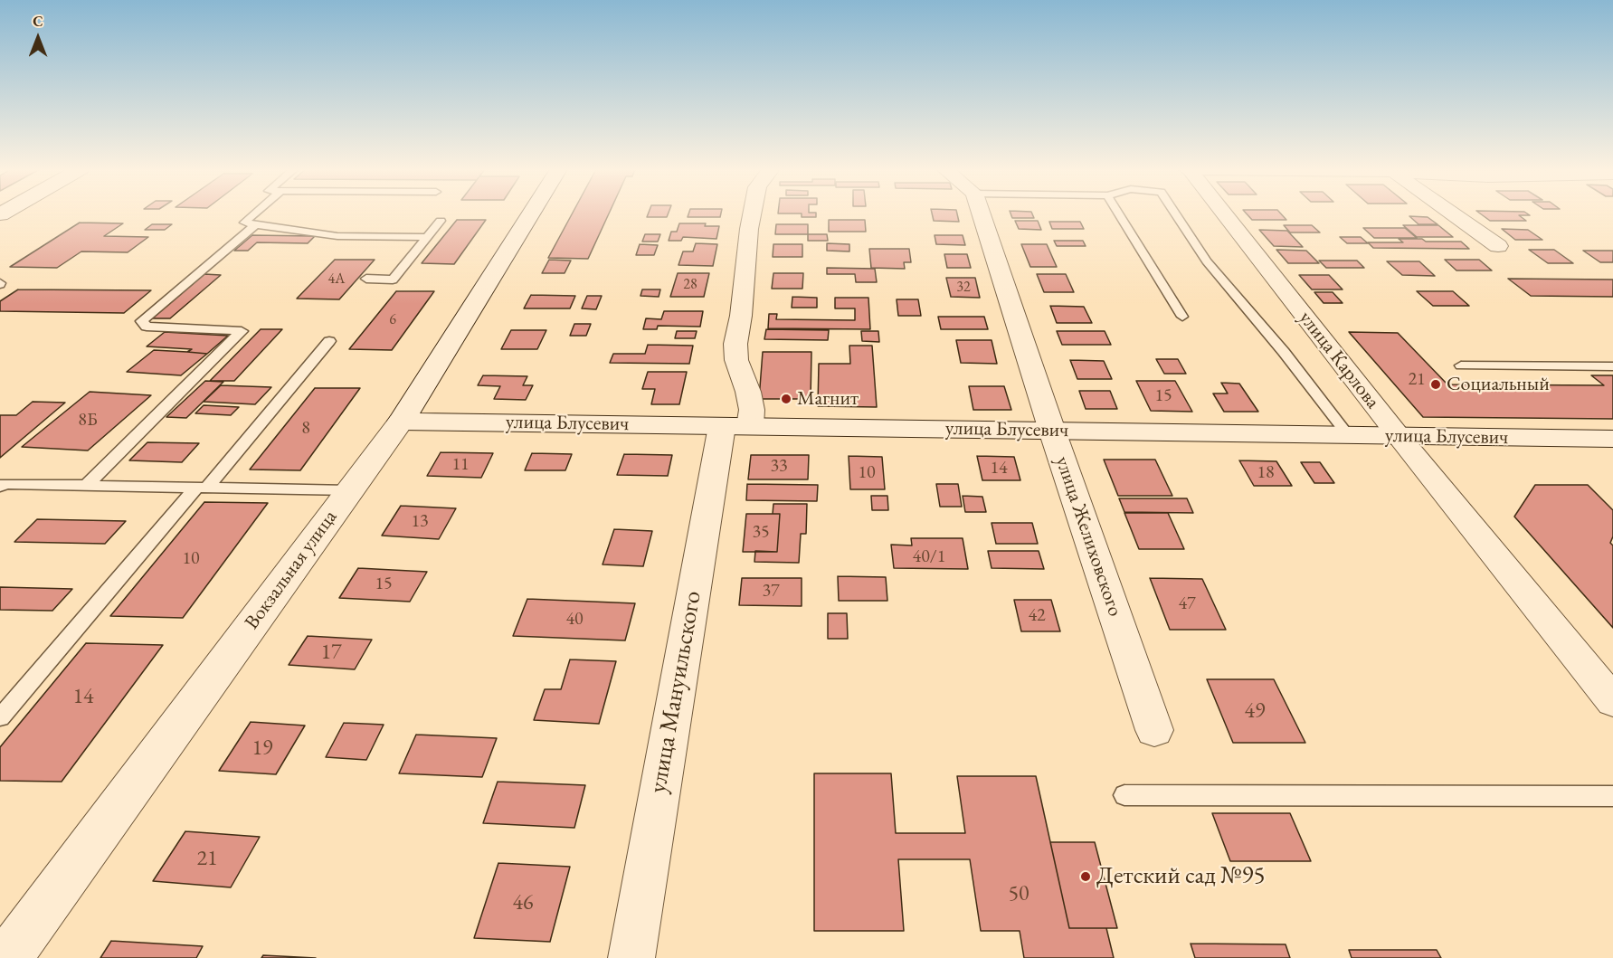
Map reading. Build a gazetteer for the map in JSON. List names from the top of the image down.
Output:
{
  "streets": {
    "main road": ["улица Блусевич", "Вокзальная улица"],
    "street": ["улица Карлова", "улица Желиховского", "улица Мануильского"]
  },
  "crossings": [
    ["улица Карлова", "улица Блусевич"],
    ["улица Блусевич", "улица Желиховского"],
    ["улица Блусевич", "Вокзальная улица"],
    ["улица Блусевич", "улица Мануильского"]
  ],
  "places": ["Социальный", "Магнит", "Детский сад №95"],
  "house_numbers": [
    "4А",
    "28",
    "32",
    "6",
    "21",
    "15",
    "8Б",
    "8",
    "11",
    "33",
    "14",
    "10",
    "18",
    "13",
    "35",
    "40/1",
    "10",
    "15",
    "37",
    "47",
    "42",
    "40",
    "17",
    "14",
    "49",
    "19",
    "21",
    "50",
    "46"
  ],
  "north": "top"
}
